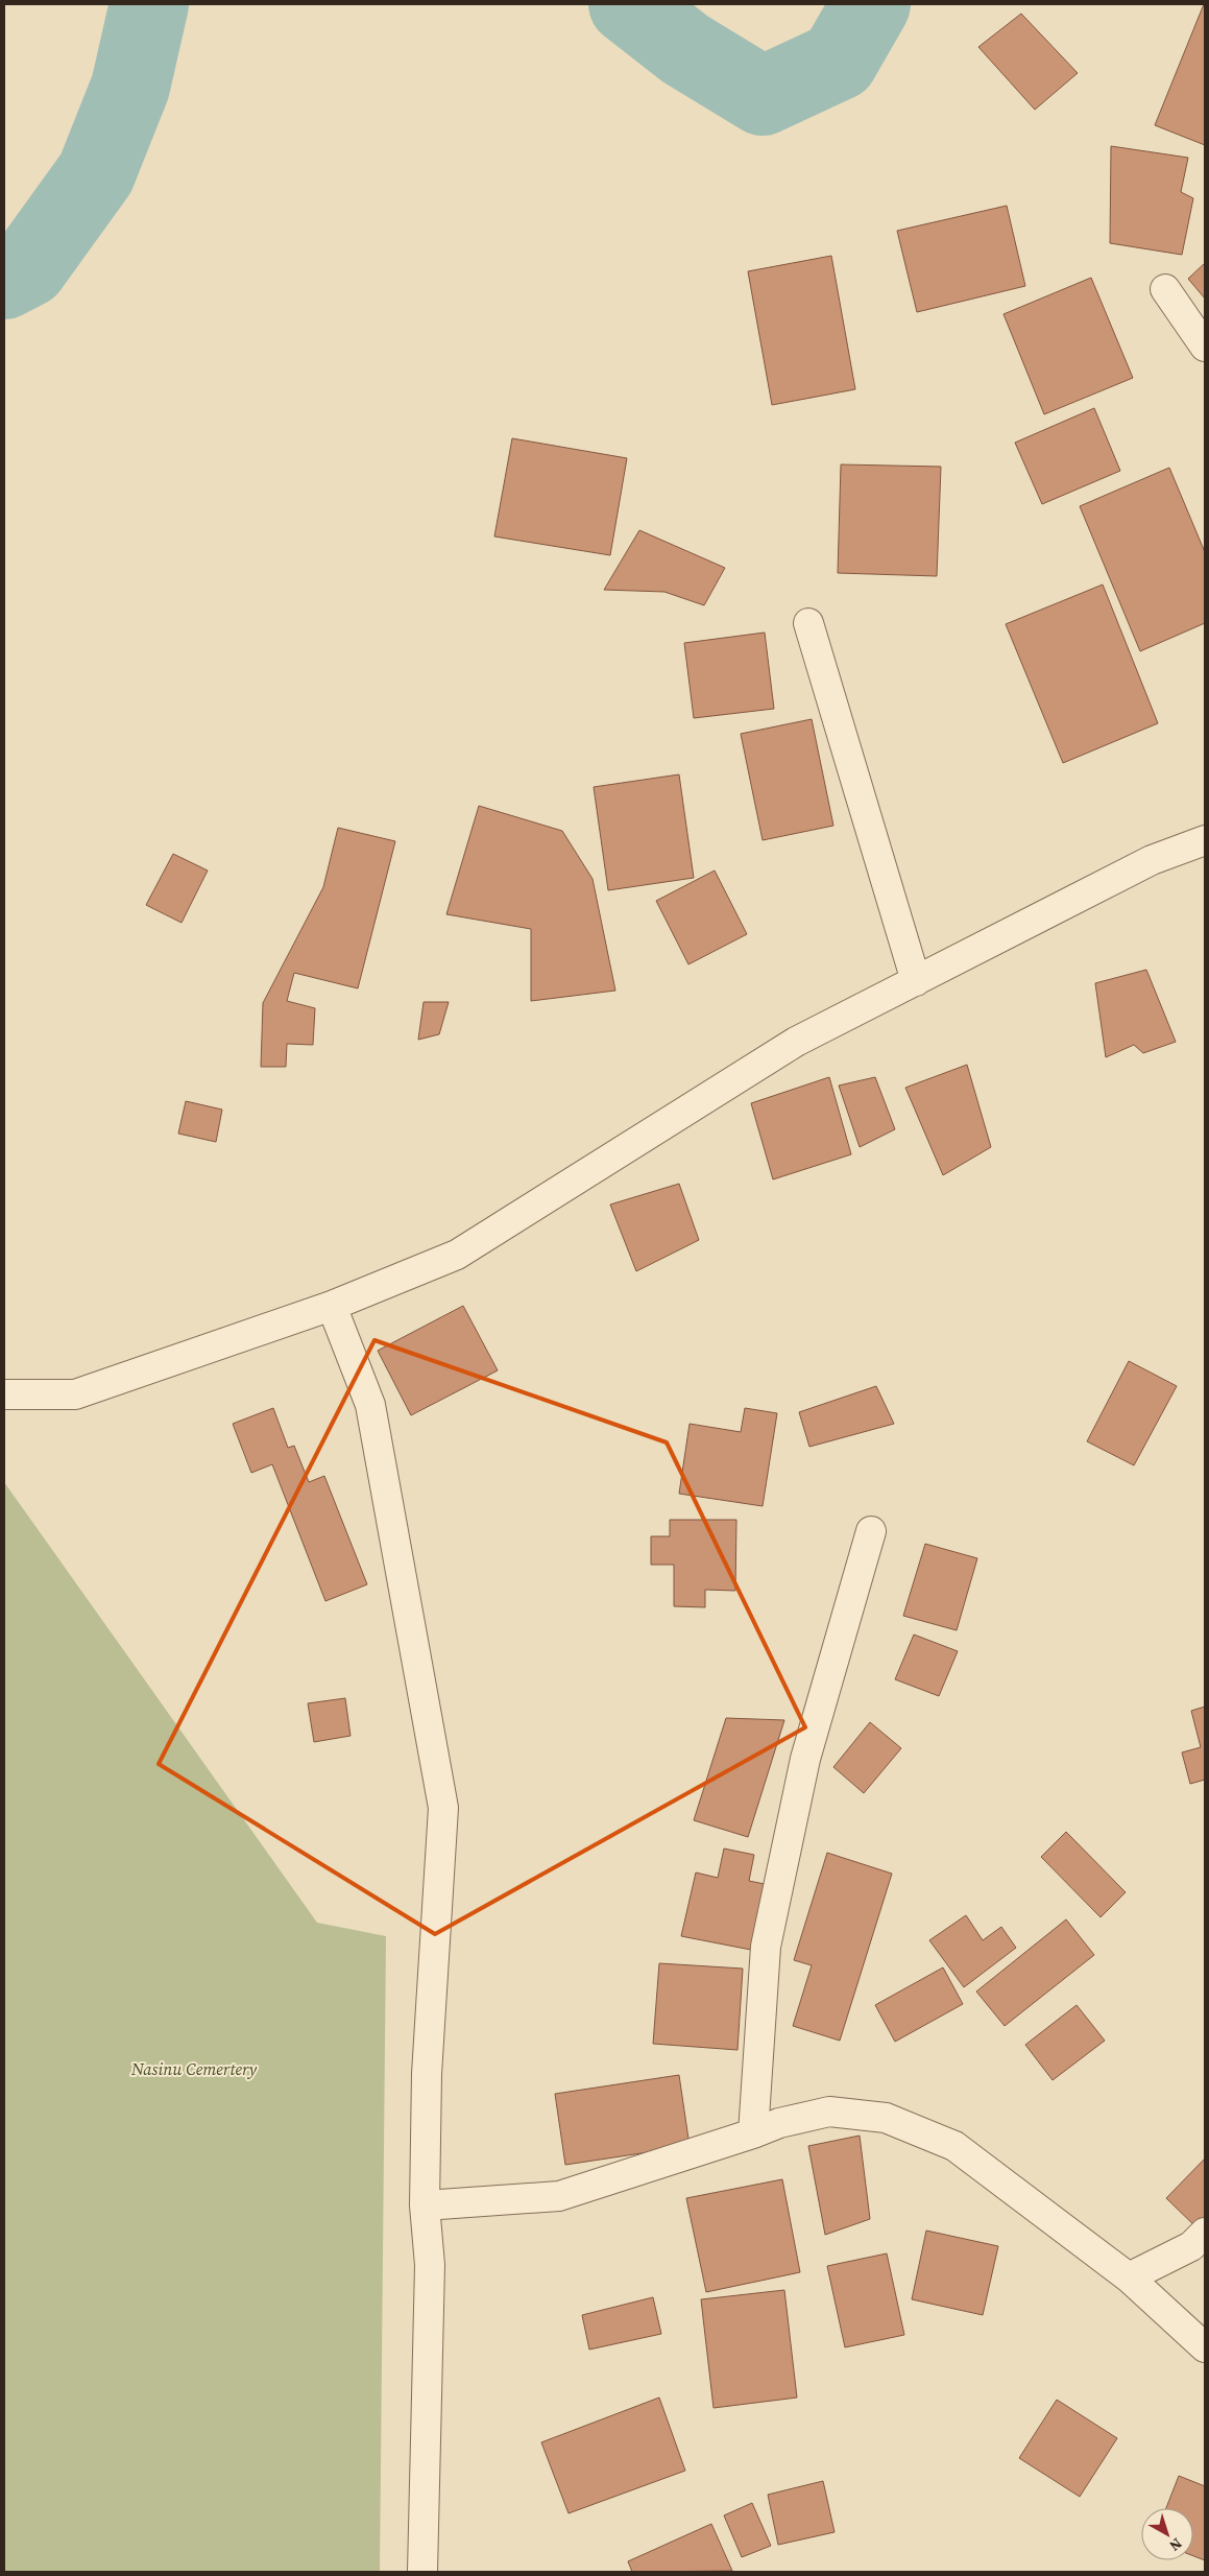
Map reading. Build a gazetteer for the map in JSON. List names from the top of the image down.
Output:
{
  "parks": ["Nasinu Cemertery"],
  "north": "bottom right"
}
